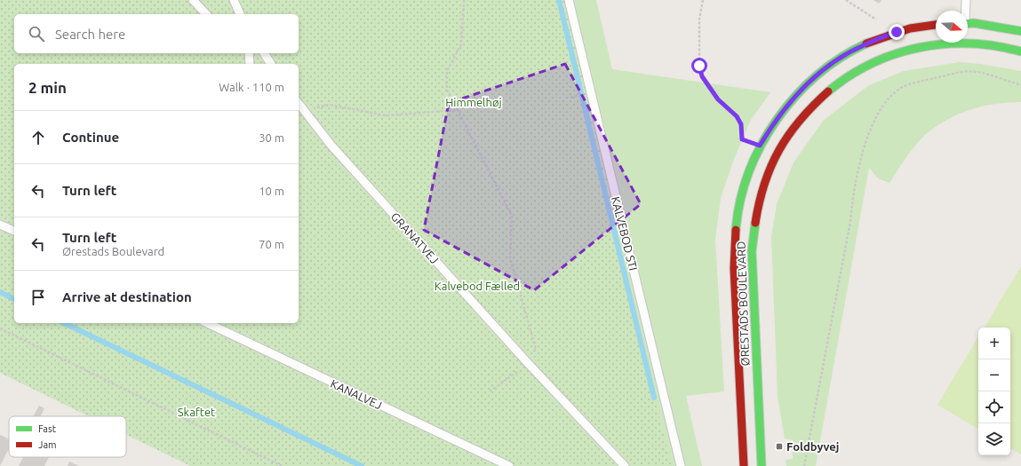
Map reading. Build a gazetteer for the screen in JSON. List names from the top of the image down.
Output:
{
  "streets": {
    "street": ["ØRESTADS BOULEVARD"],
    "lane": ["KALVEBOD STI", "GRANATVEJ", "KANALVEJ"]
  },
  "parks": ["Himmelhøj", "Kalvebod Fælled", "Skaftet"],
  "places": {
    "transit": ["Foldbyvej"]
  },
  "legend": ["Fast", "Jam"],
  "north": "right",
  "page": {
    "search": "Search here",
    "heading": ["2 min", "Walk · 110 m"],
    "list": [
      ["Continue", "30 m"],
      ["Turn left", "10 m"],
      ["Turn left", "Ørestads Boulevard", "70 m"],
      "Arrive at destination"
    ],
    "map_buttons": ["+", "−"]
  }
}
